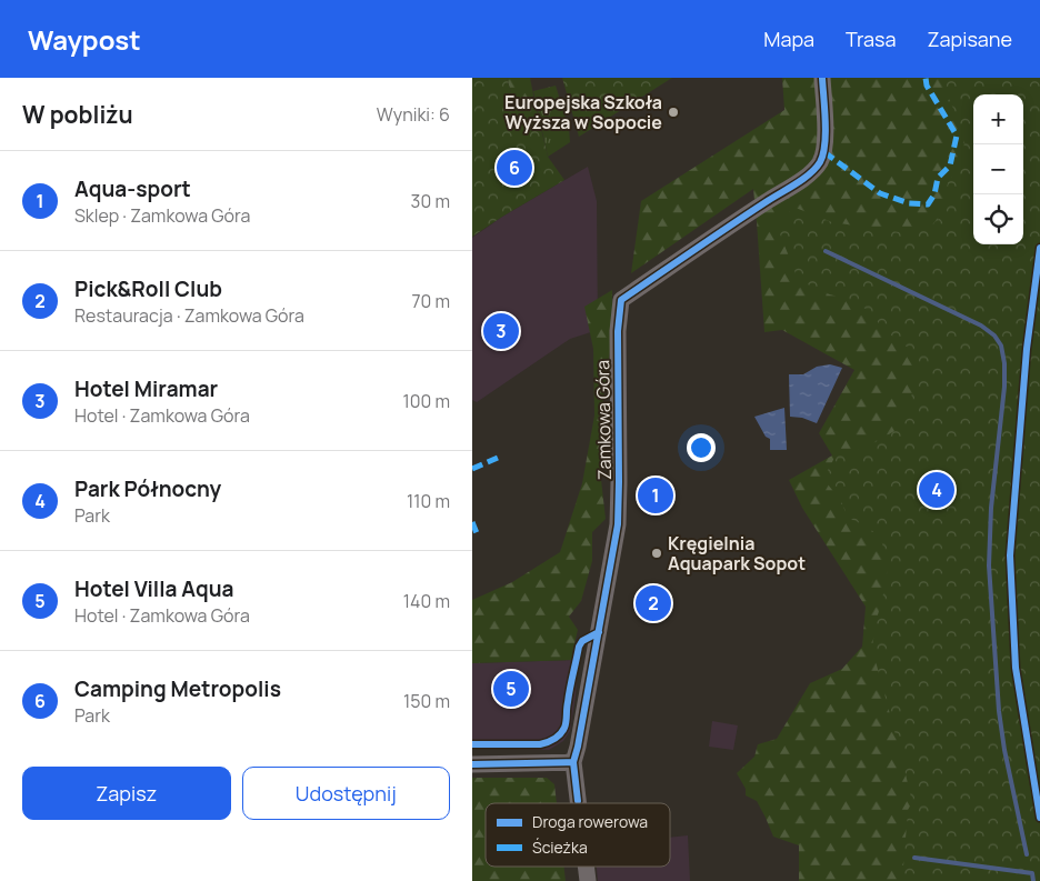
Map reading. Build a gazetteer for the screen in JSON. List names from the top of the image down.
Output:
{
  "streets": {
    "street": ["Zamkowa Góra"]
  },
  "places": ["Europejska Szkoła Wyższa w Sopocie", "Kręgielnia Aquapark Sopot"],
  "legend": ["Droga rowerowa", "Ścieżka"],
  "page": {
    "header": "Waypost",
    "nav": ["Mapa", "Trasa", "Zapisane"],
    "heading": ["W pobliżu", "Wyniki: 6"],
    "map_buttons": ["+", "−"],
    "pins": [
      "6",
      "3",
      "4",
      "1",
      "2",
      "5"
    ],
    "list": [
      {
        "mark": "1",
        "name": "Aqua-sport",
        "note": "Sklep · Zamkowa Góra",
        "value": "30 m"
      },
      {
        "mark": "2",
        "name": "Pick&Roll Club",
        "note": "Restauracja · Zamkowa Góra",
        "value": "70 m"
      },
      {
        "mark": "3",
        "name": "Hotel Miramar",
        "note": "Hotel · Zamkowa Góra",
        "value": "100 m"
      },
      {
        "mark": "4",
        "name": "Park Północny",
        "note": "Park",
        "value": "110 m"
      },
      {
        "mark": "5",
        "name": "Hotel Villa Aqua",
        "note": "Hotel · Zamkowa Góra",
        "value": "140 m"
      },
      {
        "mark": "6",
        "name": "Camping Metropolis",
        "note": "Park",
        "value": "150 m"
      }
    ],
    "buttons": ["Zapisz", "Udostępnij"]
  }
}
